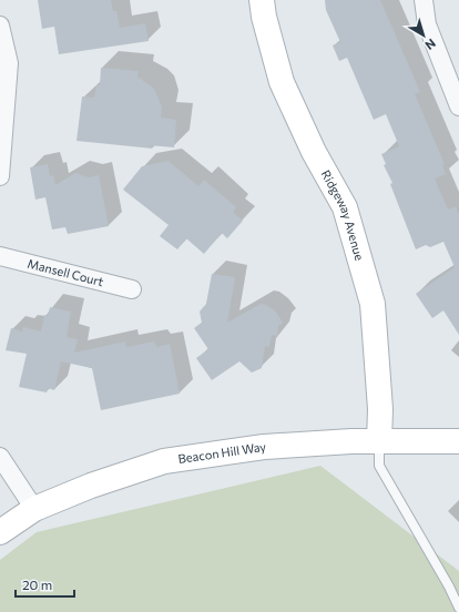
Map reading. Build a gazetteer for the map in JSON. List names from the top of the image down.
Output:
{
  "streets": {
    "street": ["Ridgeway Avenue", "Mansell Court", "Beacon Hill Way"]
  },
  "crossings": [
    ["Ridgeway Avenue", "Beacon Hill Way"]
  ],
  "scale_bar": "20 m",
  "north": "bottom right"
}
